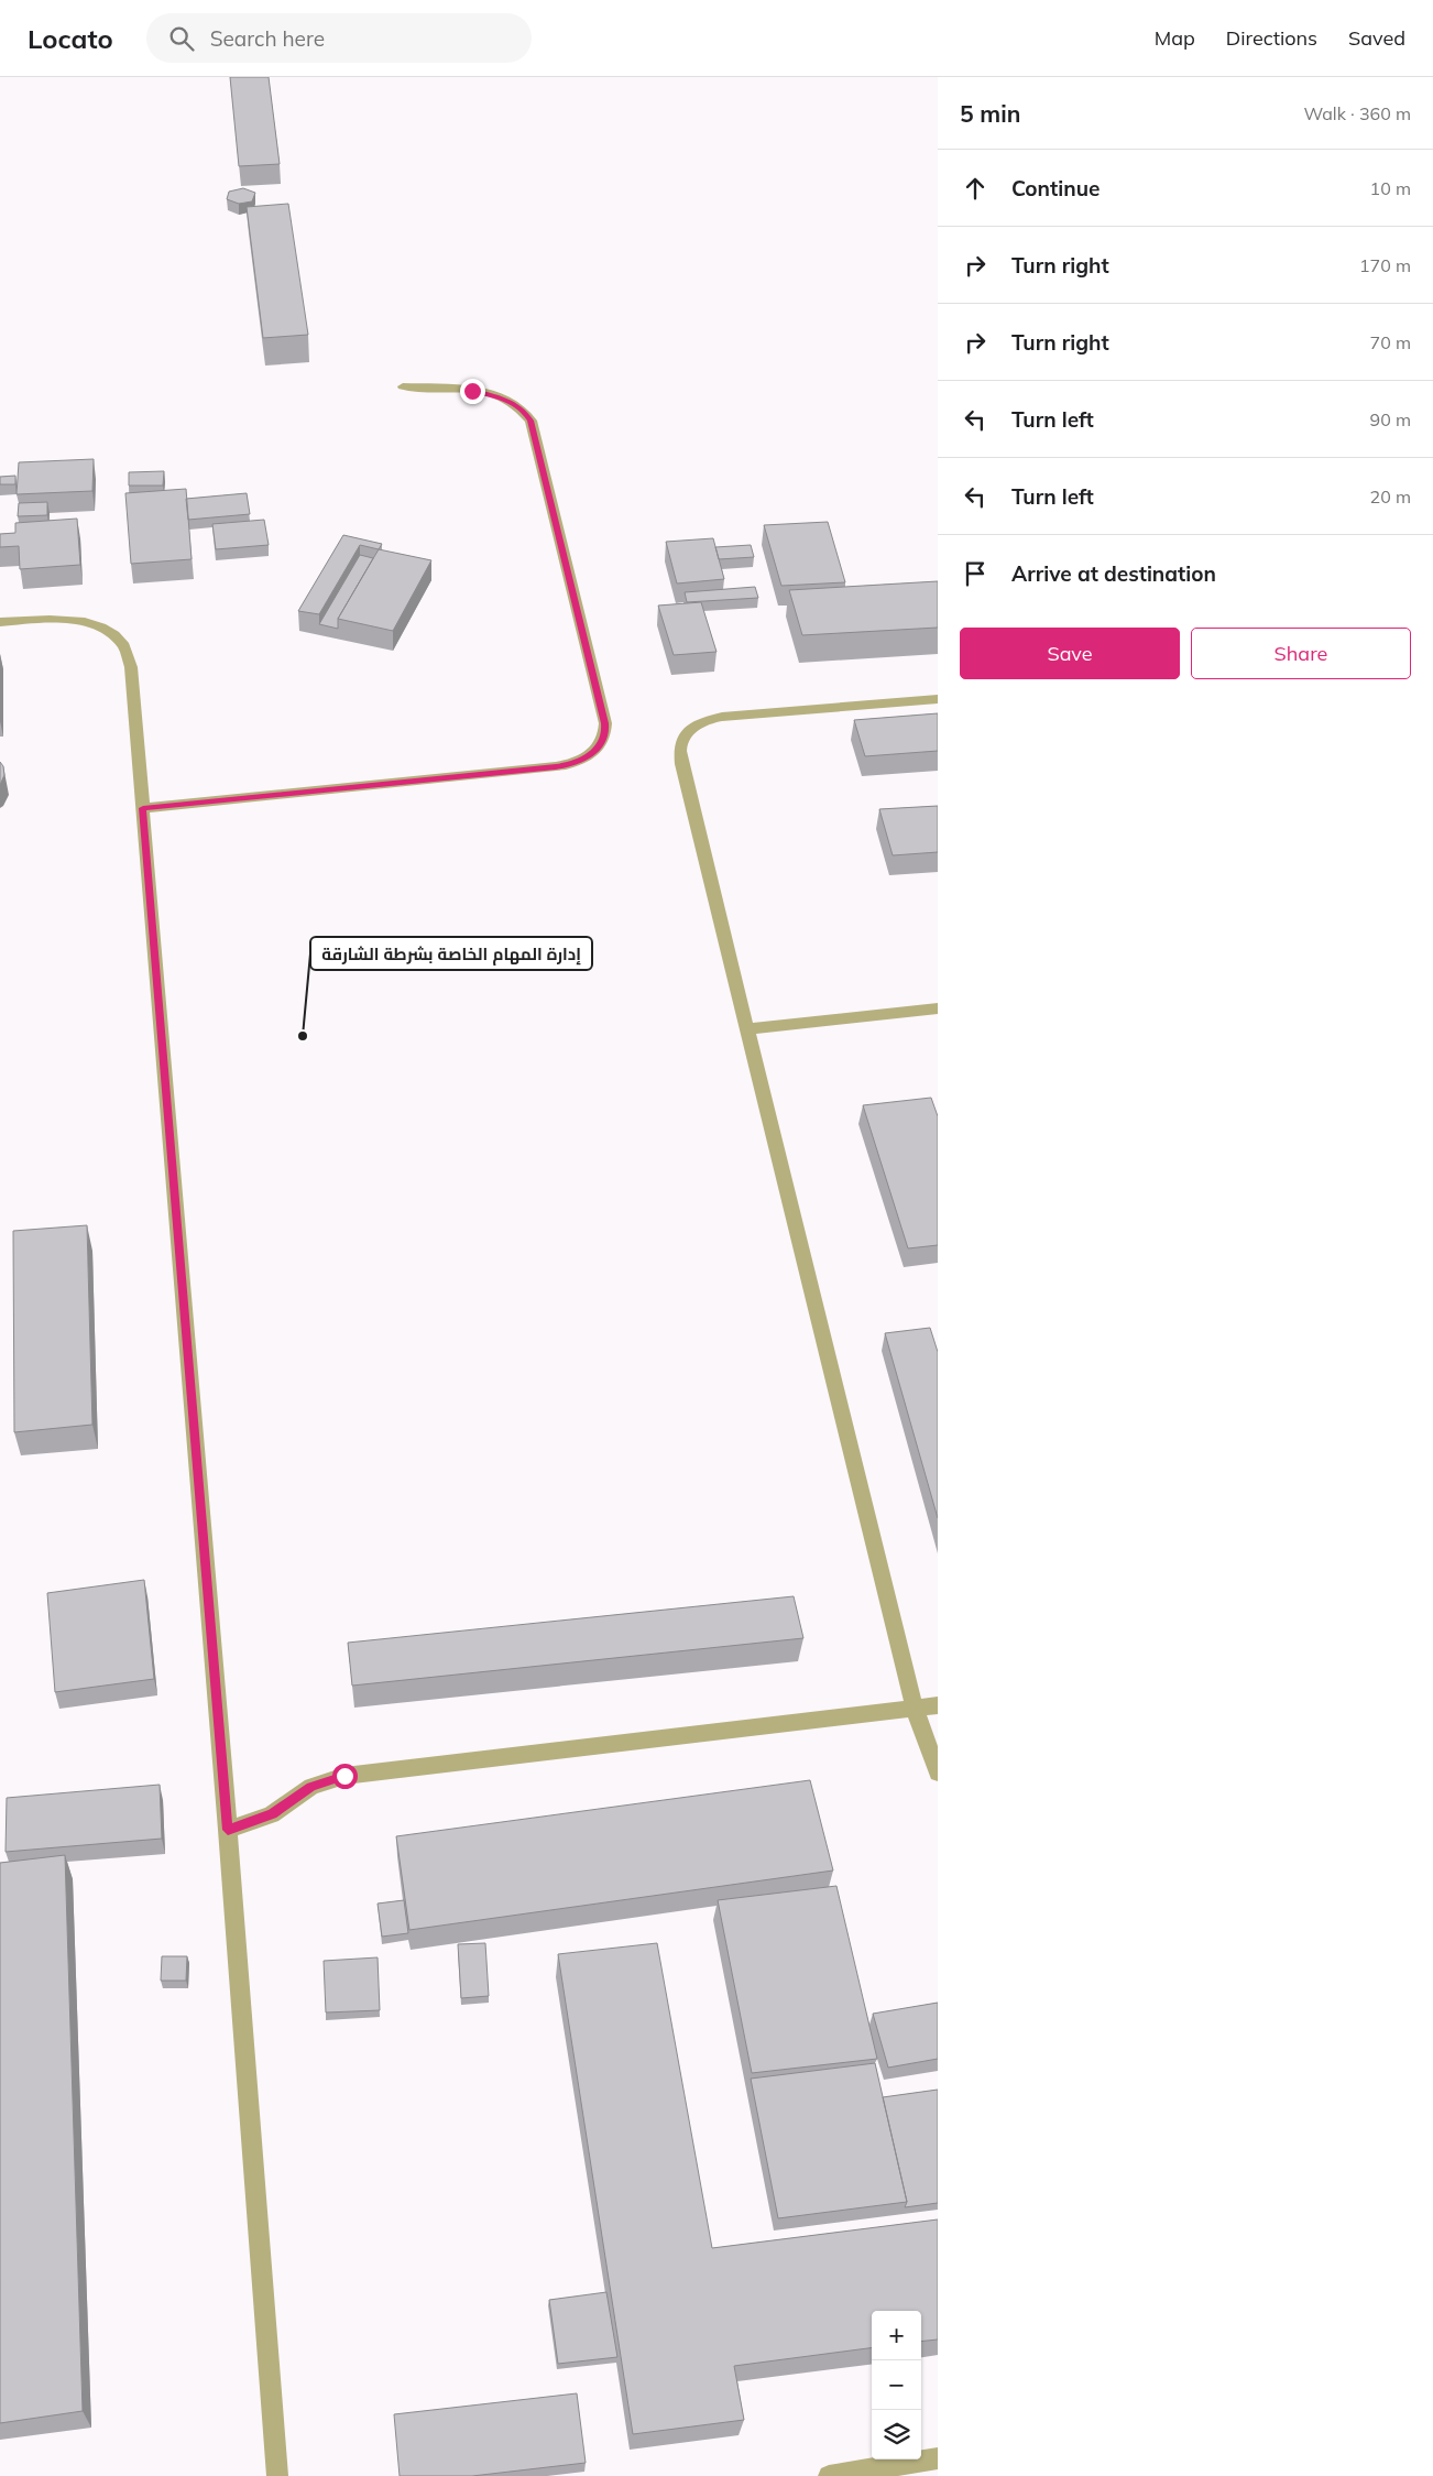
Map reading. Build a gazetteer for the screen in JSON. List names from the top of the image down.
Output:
{
  "places": ["إدارة المهام الخاصة بشرطة الشارقة"],
  "page": {
    "header": "Locato",
    "search": "Search here",
    "nav": ["Map", "Directions", "Saved"],
    "heading": ["5 min", "Walk · 360 m"],
    "list": [
      ["Continue", "10 m"],
      ["Turn right", "170 m"],
      ["Turn right", "70 m"],
      ["Turn left", "90 m"],
      ["Turn left", "20 m"],
      "Arrive at destination"
    ],
    "buttons": ["Save", "Share"],
    "map_buttons": ["+", "−"]
  }
}
